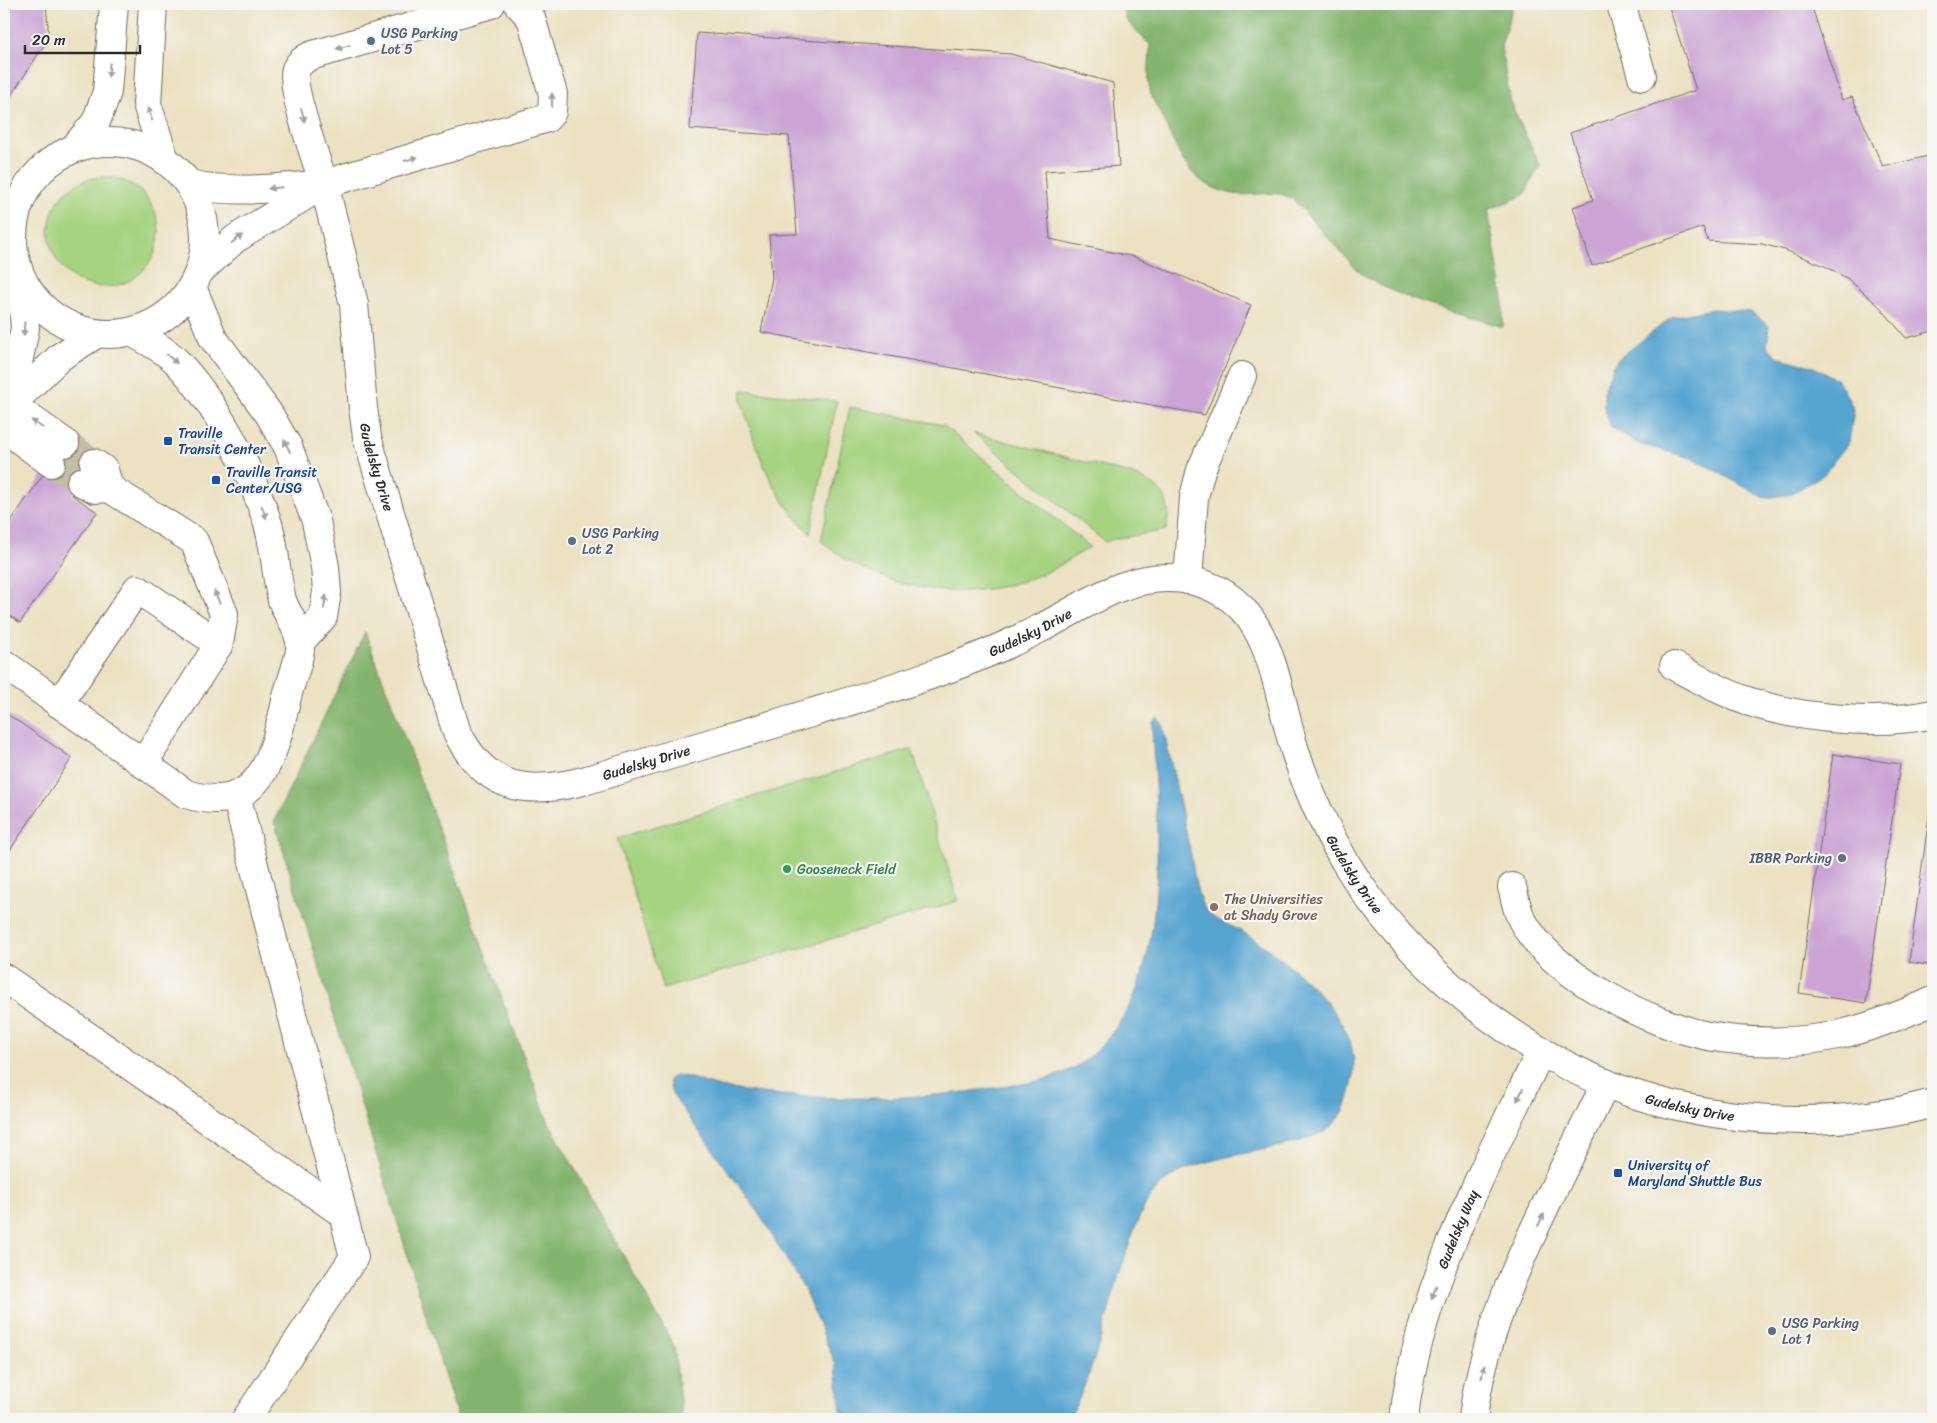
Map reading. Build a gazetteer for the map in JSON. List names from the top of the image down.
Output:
{
  "streets": {
    "street": ["Gudelsky Drive", "Gudelsky Way"]
  },
  "crossings": [
    ["Gudelsky Drive", "Gudelsky Way"]
  ],
  "places": {
    "other": [
      "USG Parking Lot 5",
      "USG Parking Lot 2",
      "IBBR Parking",
      "Gooseneck Field",
      "The Universities at Shady Grove",
      "USG Parking Lot 1"
    ],
    "transit": ["Traville Transit Center", "Traville Transit Center/USG", "University of Maryland Shuttle Bus"]
  },
  "scale_bar": "20 m"
}
